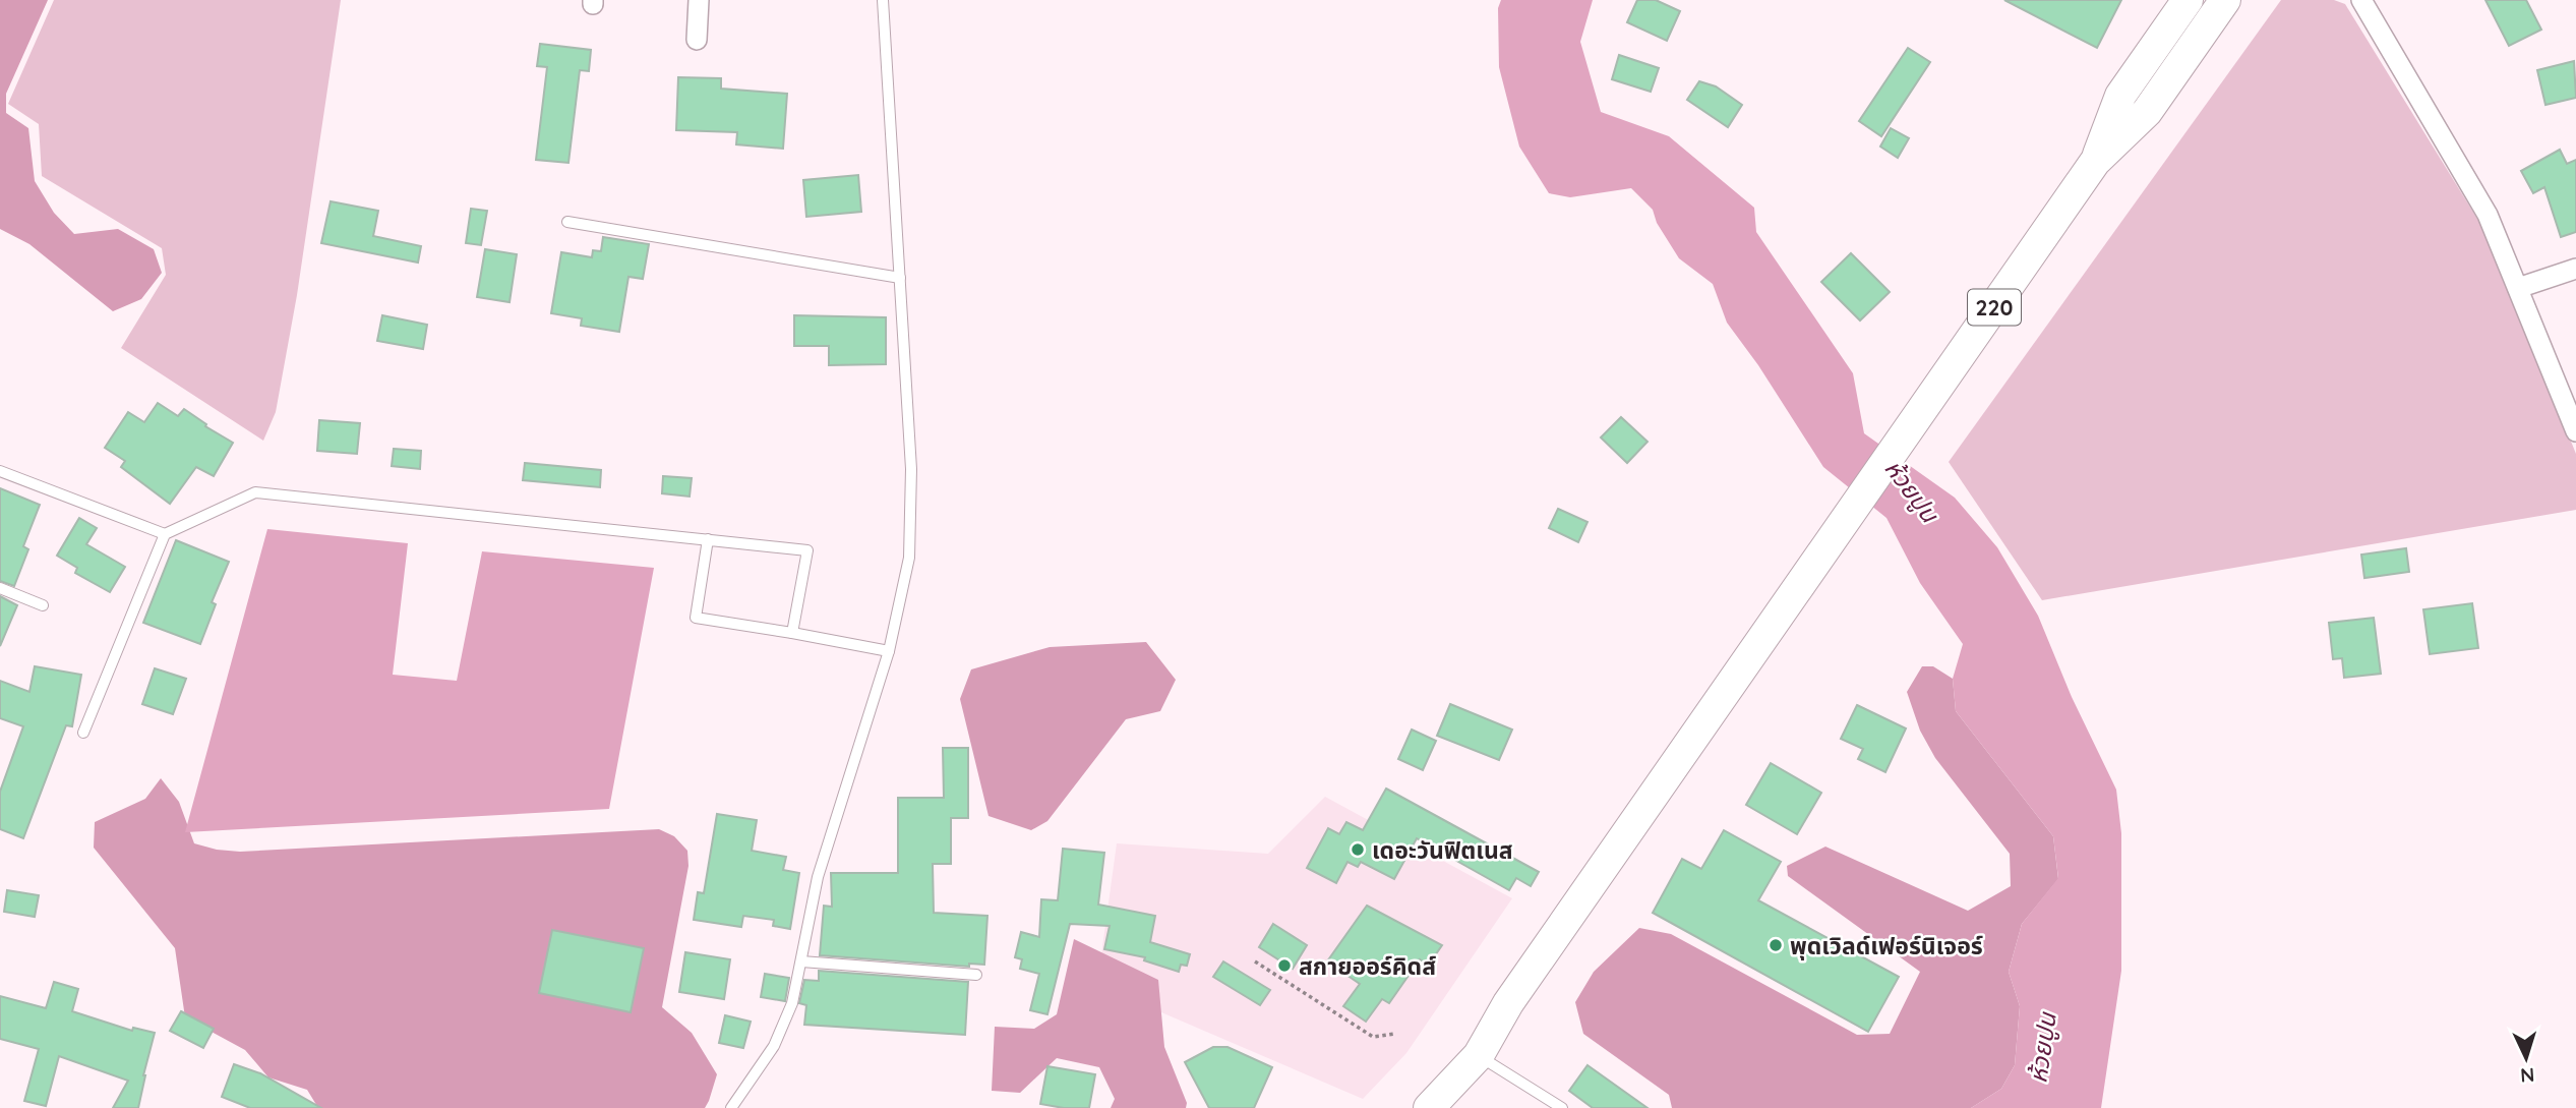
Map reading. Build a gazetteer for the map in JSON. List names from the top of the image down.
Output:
{
  "streets": {
    "main road": ["220"]
  },
  "water": ["ห้วยปูน"],
  "places": ["เดอะวันฟิตเนส", "พุดเวิลด์เฟอร์นิเจอร์", "สกายออร์คิดส์"],
  "north": "bottom"
}
